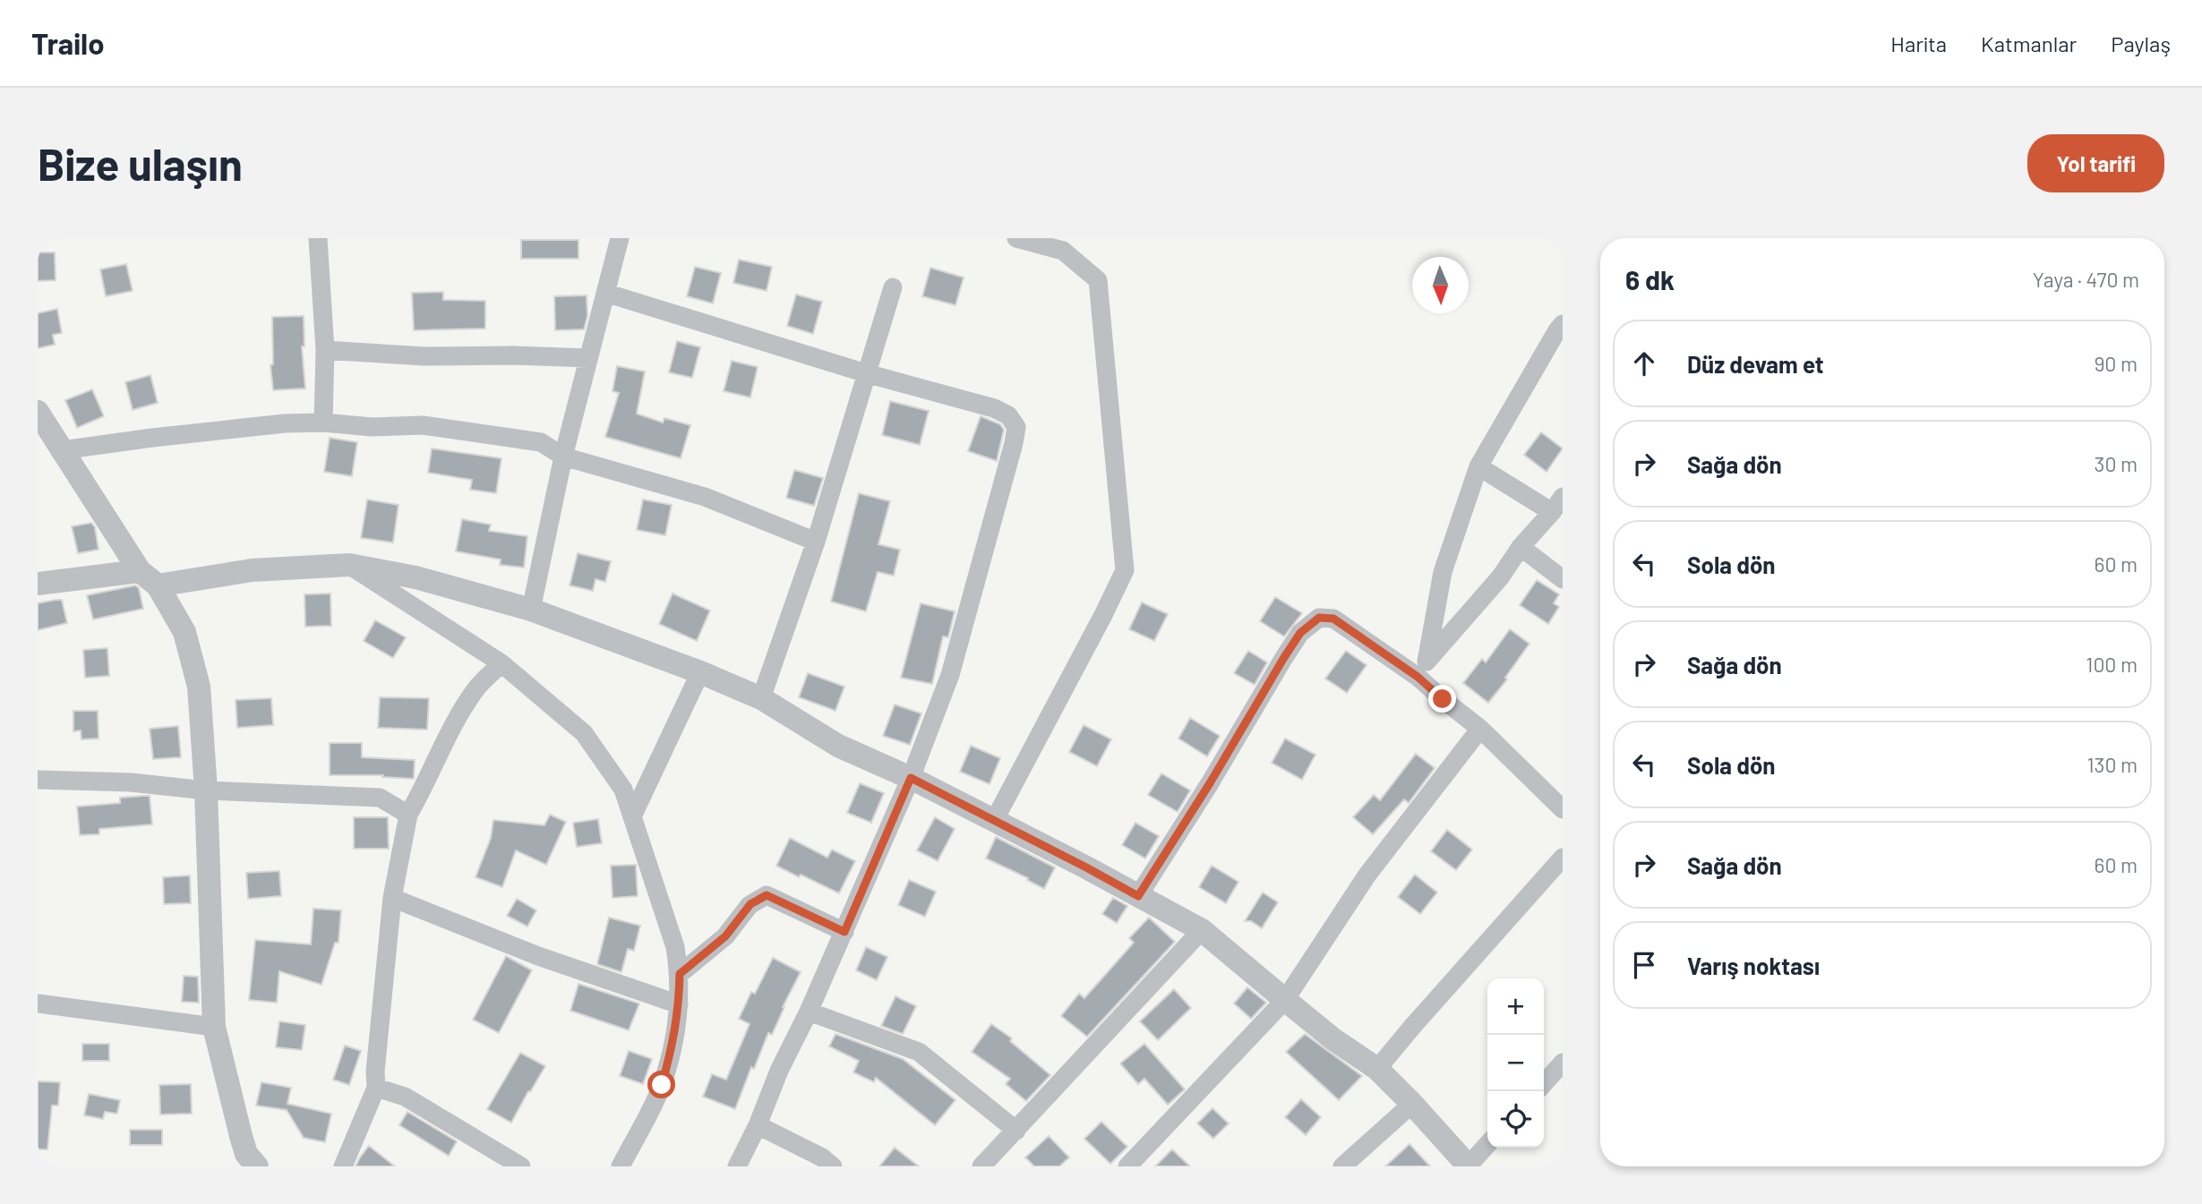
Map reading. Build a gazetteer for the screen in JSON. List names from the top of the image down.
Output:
{
  "north": "bottom",
  "page": {
    "header": "Trailo",
    "nav": ["Harita", "Katmanlar", "Paylaş"],
    "buttons": "Yol tarifi",
    "title": "Bize ulaşın",
    "heading": ["6 dk", "Yaya · 470 m"],
    "list": [
      ["Düz devam et", "90 m"],
      ["Sağa dön", "30 m"],
      ["Sola dön", "60 m"],
      ["Sağa dön", "100 m"],
      ["Sola dön", "130 m"],
      ["Sağa dön", "60 m"],
      "Varış noktası"
    ],
    "map_buttons": ["+", "−"]
  }
}
